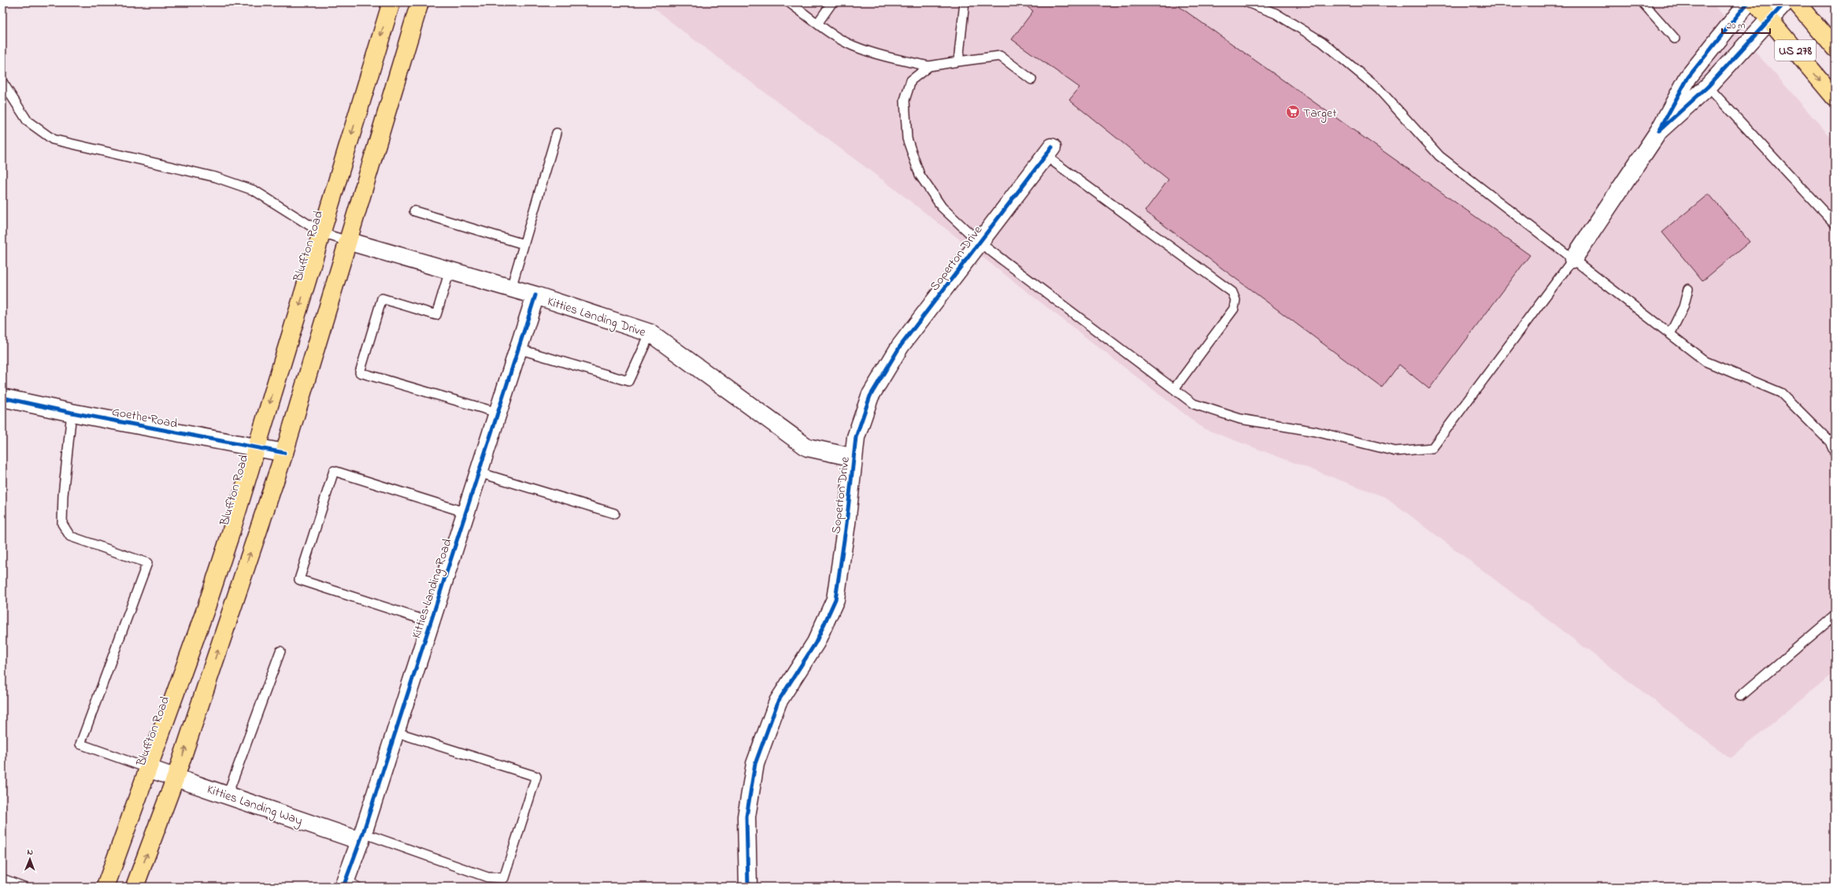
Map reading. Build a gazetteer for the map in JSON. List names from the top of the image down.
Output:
{
  "streets": {
    "main road": ["US 278", "Bluffton Road"],
    "street": [
      "Soperton Drive",
      "Kitties Landing Drive",
      "Goethe Road",
      "Kitties Landing Road",
      "Kitties Landing Way"
    ]
  },
  "crossings": [
    ["Bluffton Road", "Goethe Road"],
    ["Bluffton Road", "Kitties Landing Way"],
    ["Soperton Drive", "Kitties Landing Drive"],
    ["Kitties Landing Drive", "Kitties Landing Road"],
    ["Kitties Landing Road", "Kitties Landing Way"]
  ],
  "places": {
    "supermarket": ["Target"]
  },
  "scale_bar": "20 m",
  "north": "top"
}
